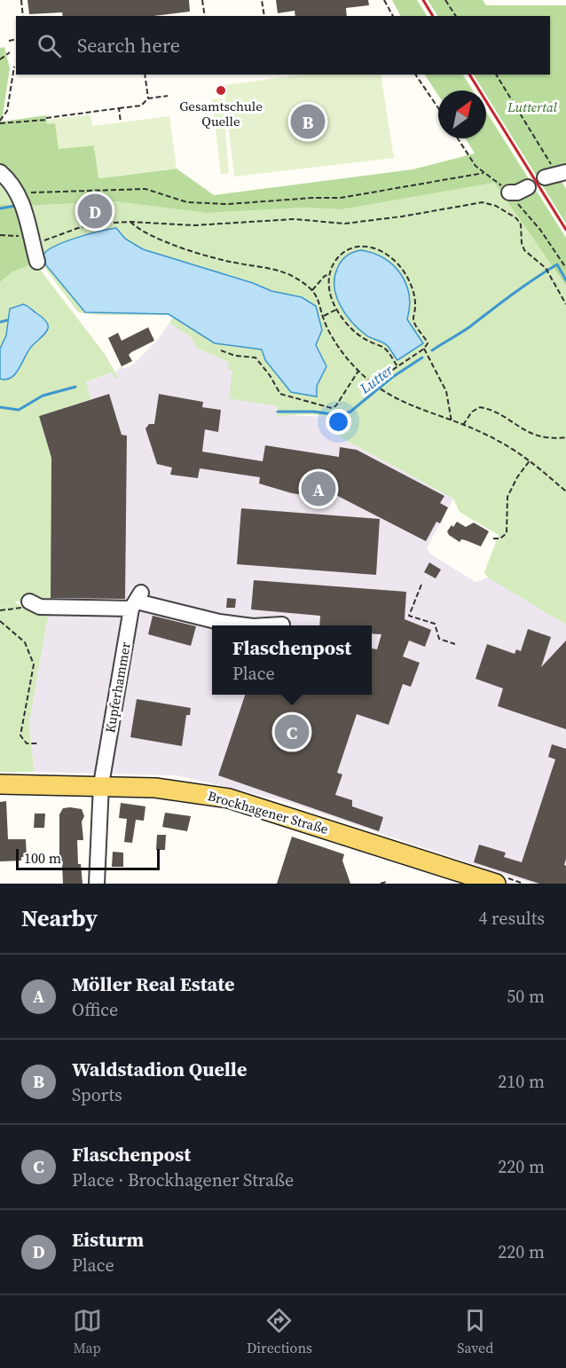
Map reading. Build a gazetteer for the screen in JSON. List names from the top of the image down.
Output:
{
  "streets": {
    "main road": ["Brockhagener Straße"],
    "street": ["Kupferhammer"]
  },
  "crossings": [
    ["Kupferhammer", "Brockhagener Straße"]
  ],
  "water": ["Lutter"],
  "parks": ["Luttertal"],
  "places": ["Gesamtschule Quelle"],
  "scale_bar": "100 m",
  "north": "top right",
  "page": {
    "search": "Search here",
    "pins": [
      "B",
      "D",
      "A",
      "C"
    ],
    "popup": ["Flaschenpost", "Place"],
    "scale": "100 m",
    "heading": ["Nearby", "4 results"],
    "list": [
      {
        "mark": "A",
        "name": "Möller Real Estate",
        "note": "Office",
        "value": "50 m"
      },
      {
        "mark": "B",
        "name": "Waldstadion Quelle",
        "note": "Sports",
        "value": "210 m"
      },
      {
        "mark": "C",
        "name": "Flaschenpost",
        "note": "Place · Brockhagener Straße",
        "value": "220 m"
      },
      {
        "mark": "D",
        "name": "Eisturm",
        "note": "Place",
        "value": "220 m"
      }
    ],
    "nav": ["Map", "Directions", "Saved"]
  }
}
